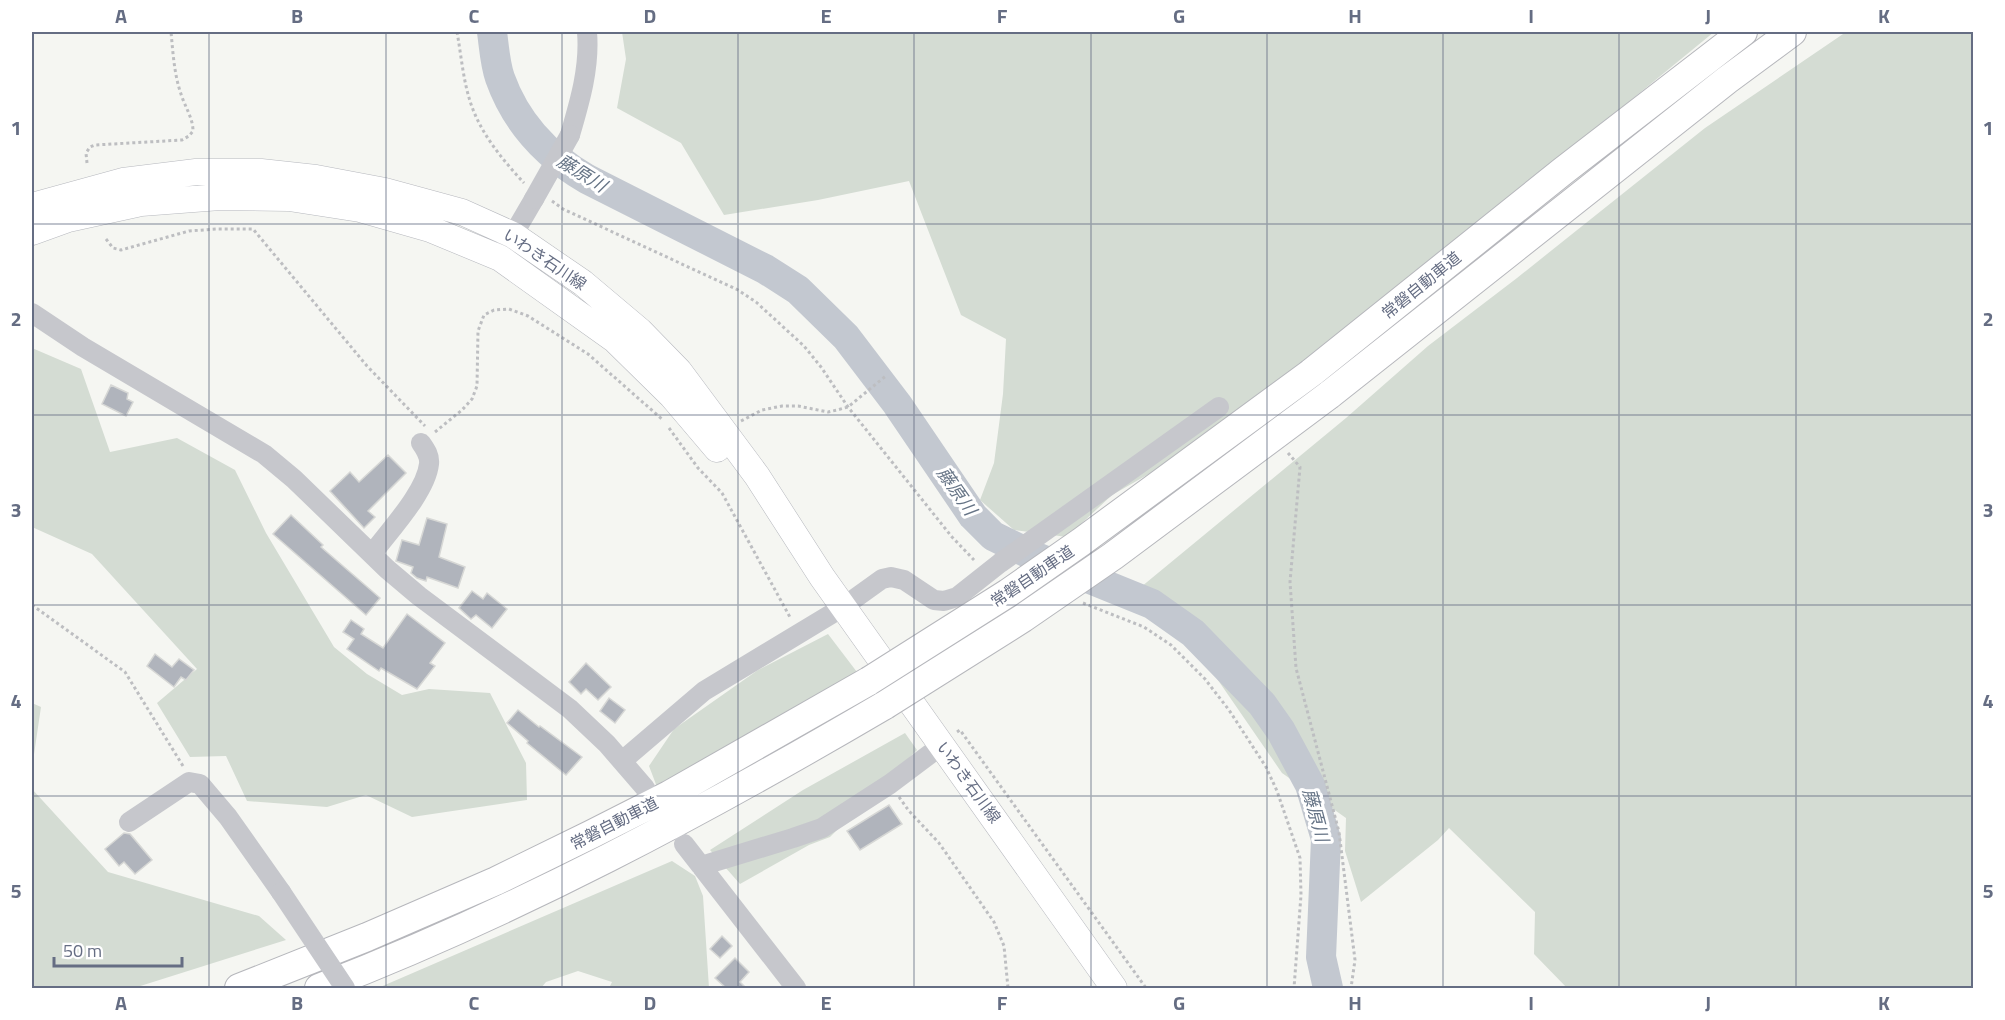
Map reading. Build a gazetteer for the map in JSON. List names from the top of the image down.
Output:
{
  "streets": {
    "highway": ["常磐自動車道"],
    "main road": ["いわき石川線"]
  },
  "water": ["藤原川"],
  "scale_bar": "50 m",
  "grid": {
    "columns": [
      "A",
      "B",
      "C",
      "D",
      "E",
      "F",
      "G",
      "H",
      "I",
      "J",
      "K"
    ],
    "rows": [
      "1",
      "2",
      "3",
      "4",
      "5"
    ]
  }
}
